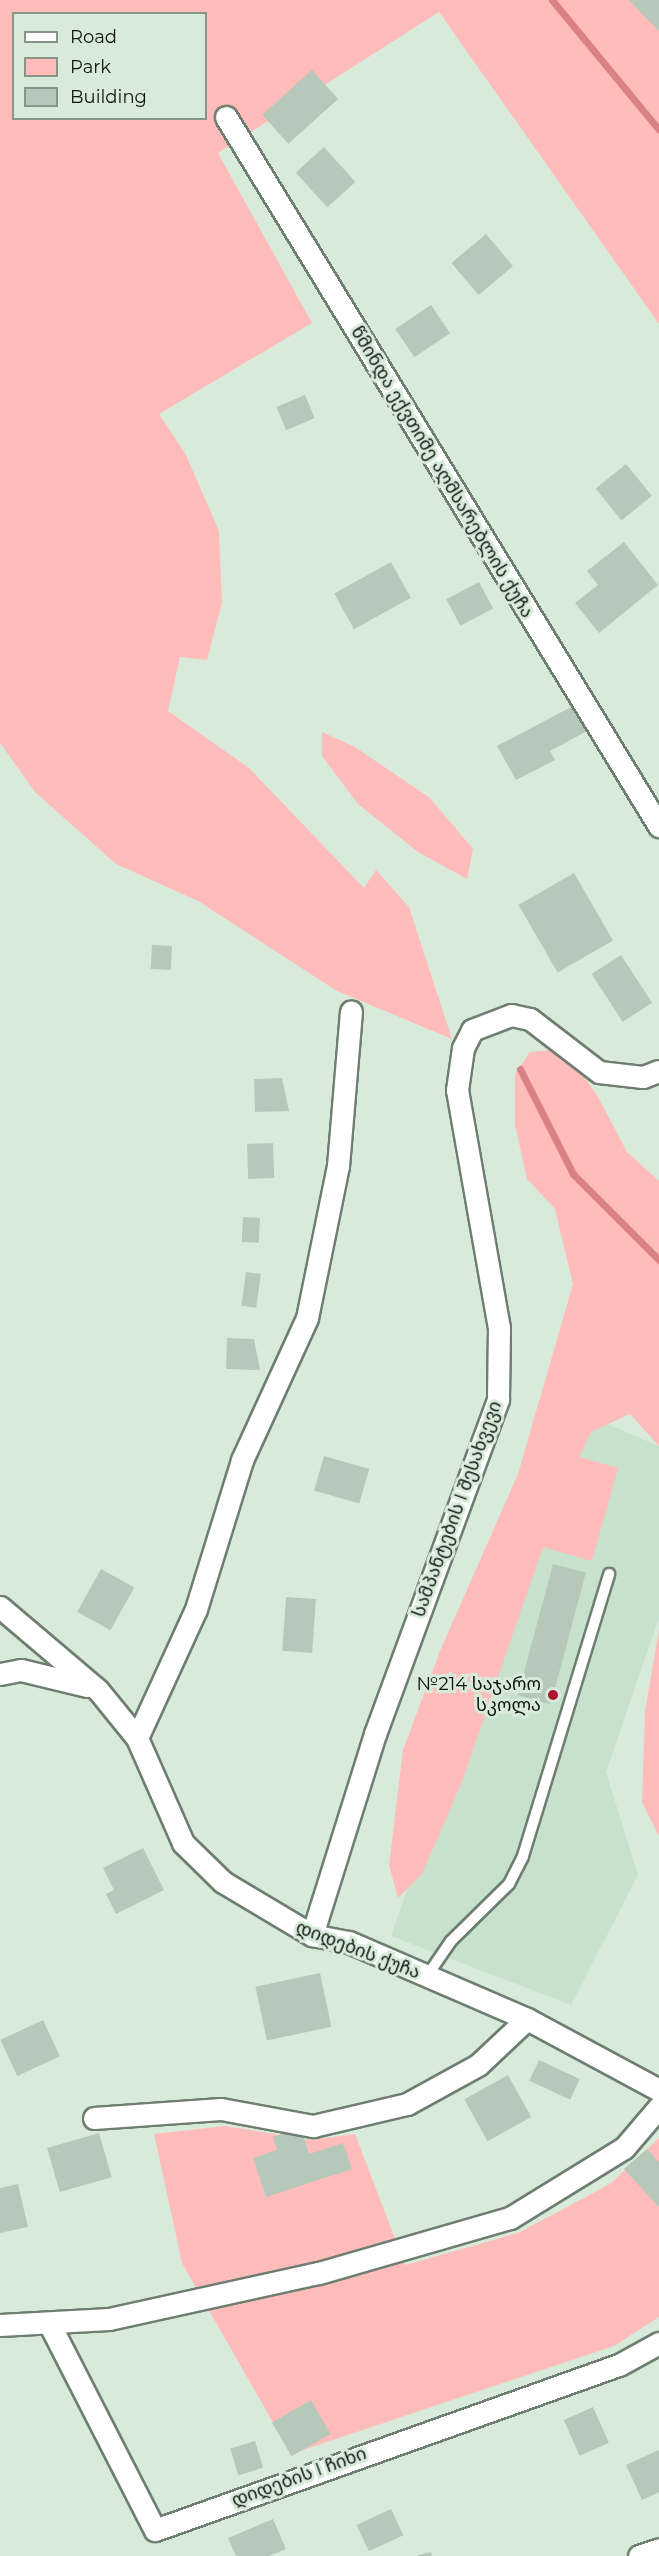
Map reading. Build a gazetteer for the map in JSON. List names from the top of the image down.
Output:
{
  "streets": {
    "street": [
      "წმინდა ექვთიმე აღმსარებლის ქუჩა",
      "სამპანტების I შესახვევი",
      "დიდების ქუჩა",
      "დიდების I ჩიხი"
    ]
  },
  "crossings": [
    ["სამპანტების I შესახვევი", "დიდების ქუჩა"]
  ],
  "places": ["№214 საჯარო სკოლა"],
  "legend": ["Road", "Park", "Building"]
}
